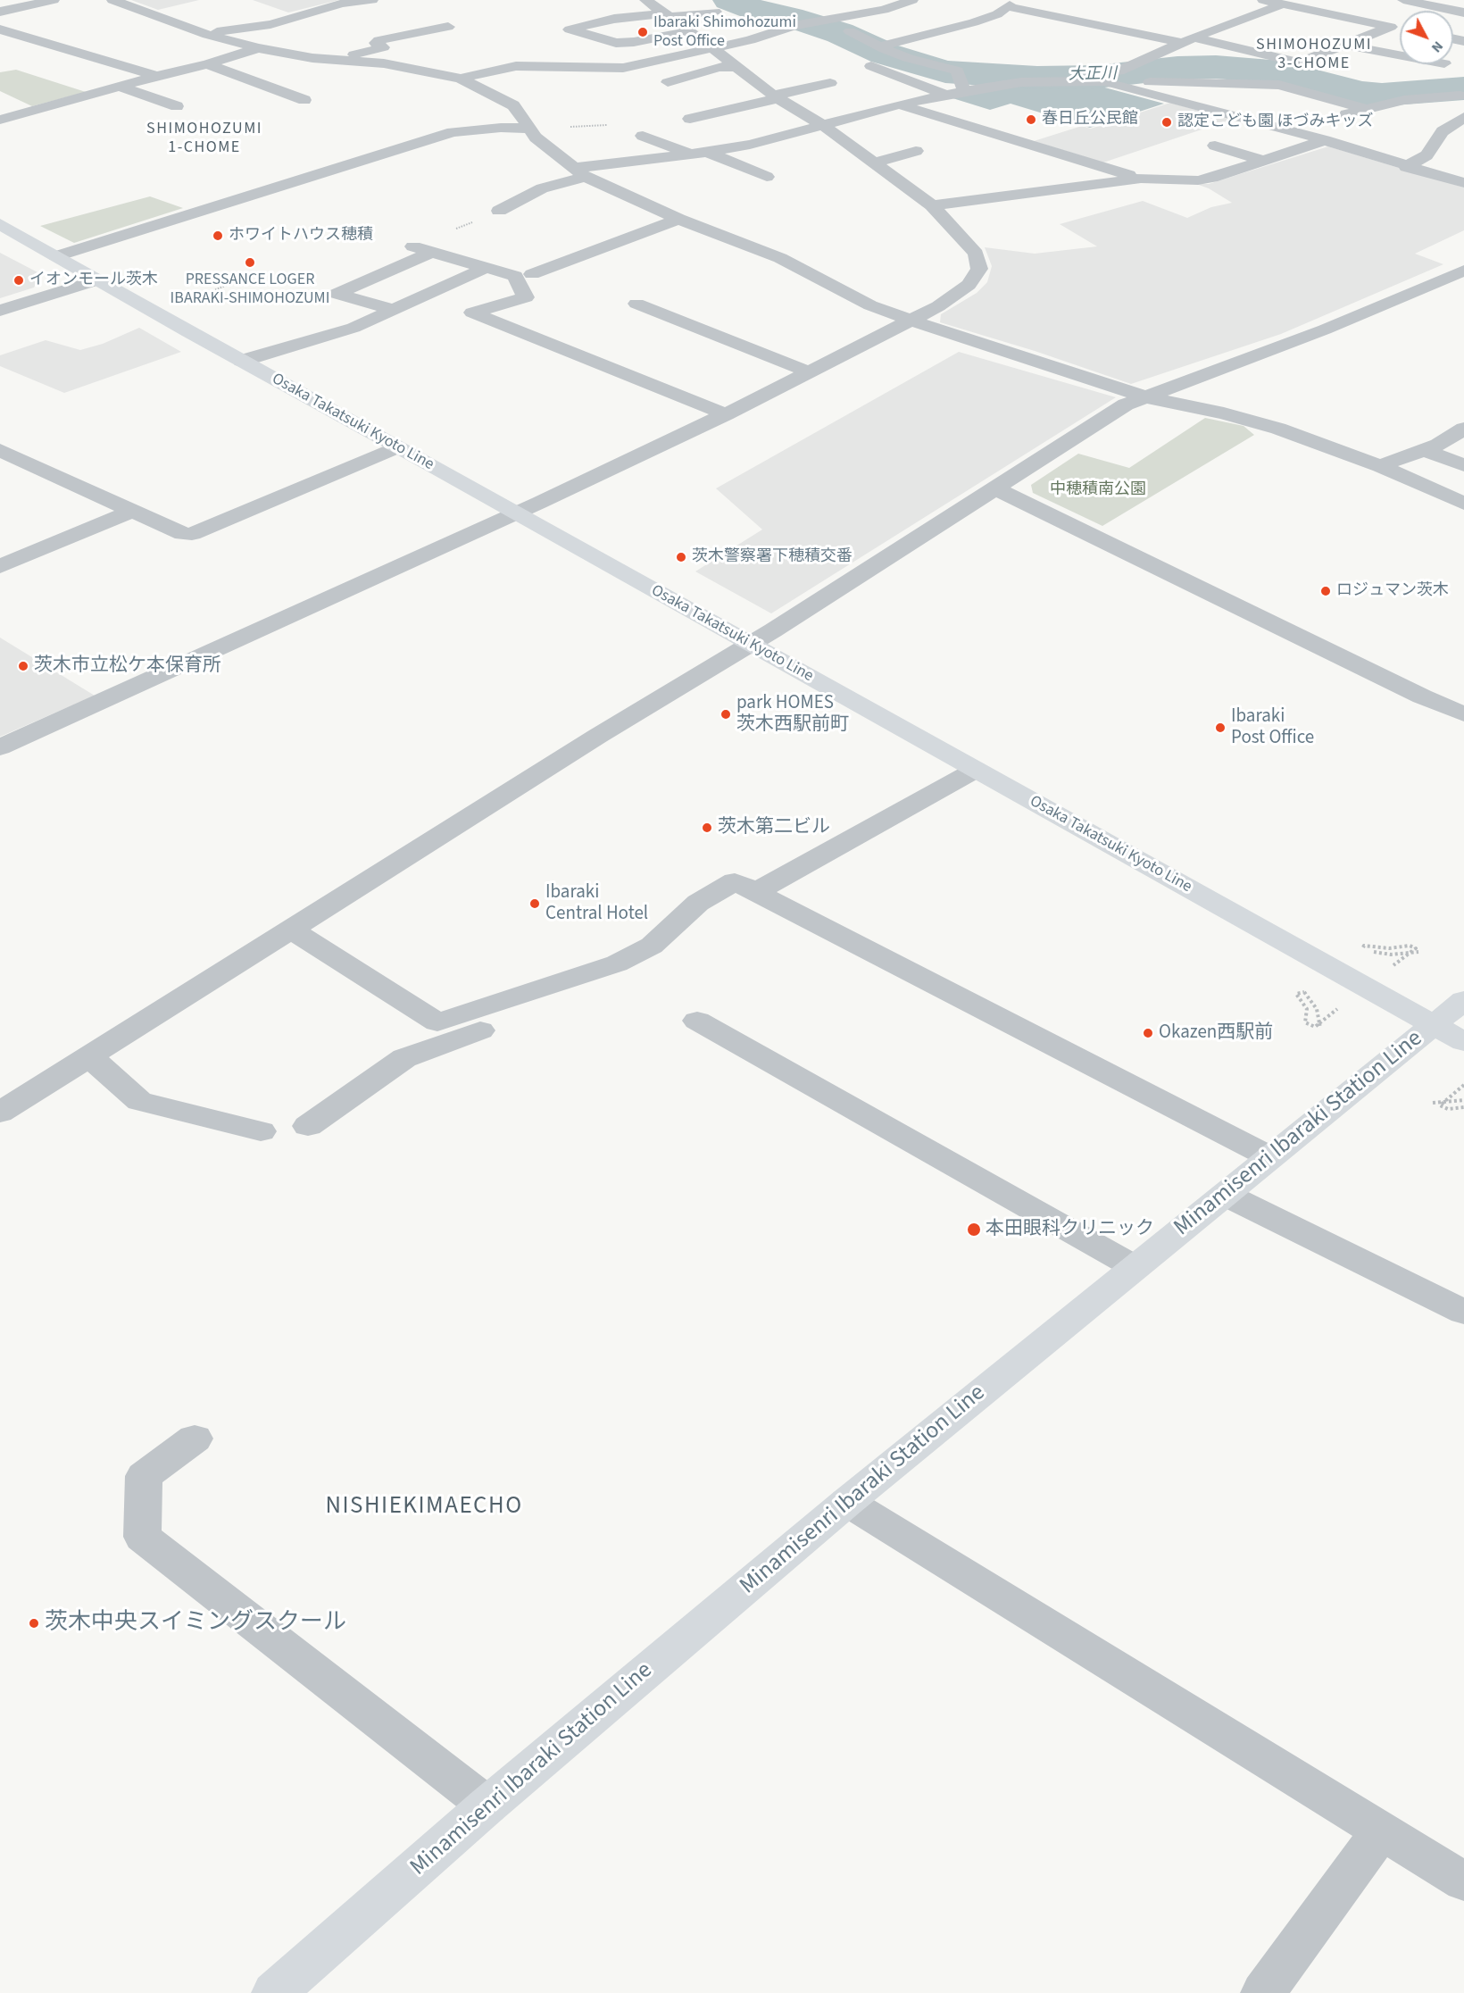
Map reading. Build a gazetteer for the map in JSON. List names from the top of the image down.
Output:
{
  "streets": {
    "main road": ["Osaka Takatsuki Kyoto Line", "Minamisenri Ibaraki Station Line"]
  },
  "crossings": [
    ["Osaka Takatsuki Kyoto Line", "Minamisenri Ibaraki Station Line"]
  ],
  "districts": ["SHIMOHOZUMI 3-CHOME", "SHIMOHOZUMI 1-CHOME", "NISHIEKIMAECHO"],
  "water": ["大正川"],
  "parks": ["中穂積南公園"],
  "places": [
    "Ibaraki Shimohozumi Post Office",
    "春日丘公民館",
    "認定こども園 ほづみキッズ",
    "ホワイトハウス穂積",
    "PRESSANCE LOGER IBARAKI-SHIMOHOZUMI",
    "イオンモール茨木",
    "茨木警察署下穂積交番",
    "ロジュマン茨木",
    "茨木市立松ケ本保育所",
    "park HOMES 茨木西駅前町",
    "Ibaraki Post Office",
    "茨木第二ビル",
    "Ibaraki Central Hotel",
    "Okazen西駅前",
    "本田眼科クリニック",
    "茨木中央スイミングスクール"
  ],
  "north": "bottom right"
}
